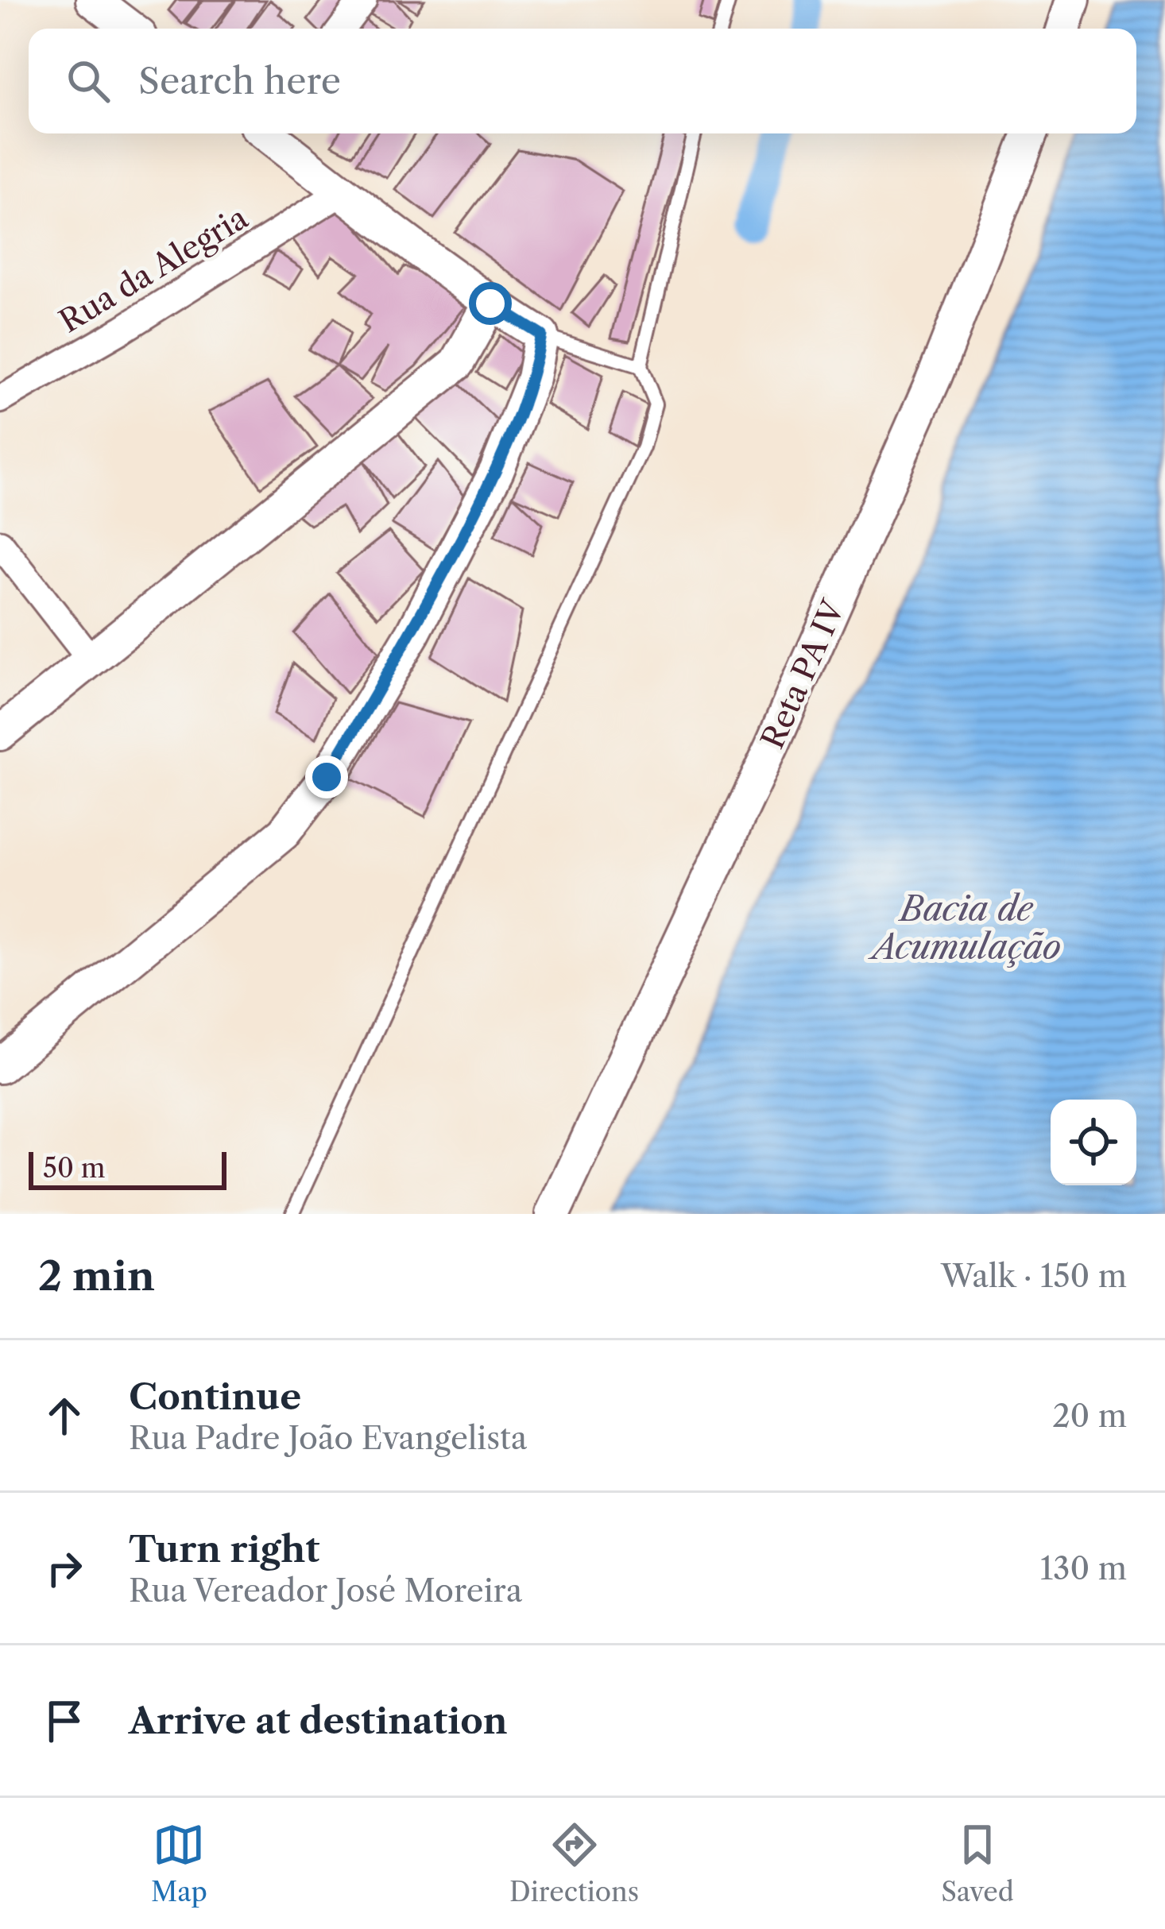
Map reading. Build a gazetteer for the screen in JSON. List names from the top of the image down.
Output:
{
  "streets": {
    "street": ["Rua da Alegria", "Reta PA IV"]
  },
  "water": ["Bacia de Acumulação"],
  "scale_bar": "50 m",
  "page": {
    "search": "Search here",
    "scale": "50 m",
    "heading": ["2 min", "Walk · 150 m"],
    "list": [
      ["Continue", "Rua Padre João Evangelista", "20 m"],
      ["Turn right", "Rua Vereador José Moreira", "130 m"],
      "Arrive at destination"
    ],
    "nav": ["Map", "Directions", "Saved"]
  }
}
